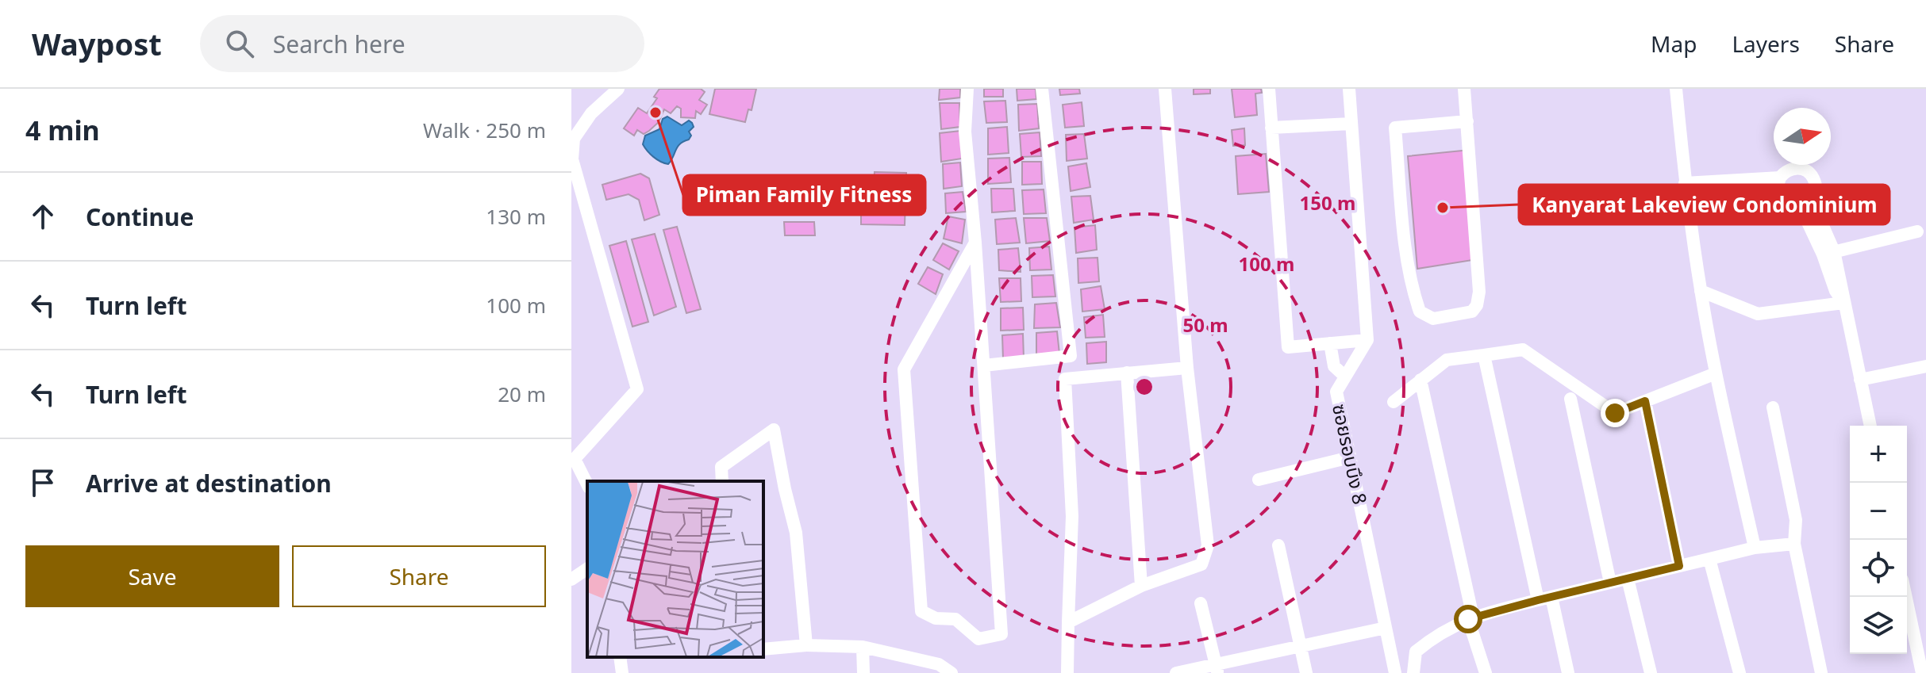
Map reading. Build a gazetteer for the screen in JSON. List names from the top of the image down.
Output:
{
  "streets": {
    "street": ["ซอยรอบบึง 8"]
  },
  "places": ["Piman Family Fitness", "Kanyarat Lakeview Condominium"],
  "north": "right",
  "page": {
    "header": "Waypost",
    "search": "Search here",
    "nav": ["Map", "Layers", "Share"],
    "heading": ["4 min", "Walk · 250 m"],
    "list": [
      ["Continue", "130 m"],
      ["Turn left", "100 m"],
      ["Turn left", "20 m"],
      "Arrive at destination"
    ],
    "map_buttons": ["+", "−"],
    "buttons": ["Save", "Share"]
  },
  "rings": ["150 m", "100 m", "50 m"]
}
